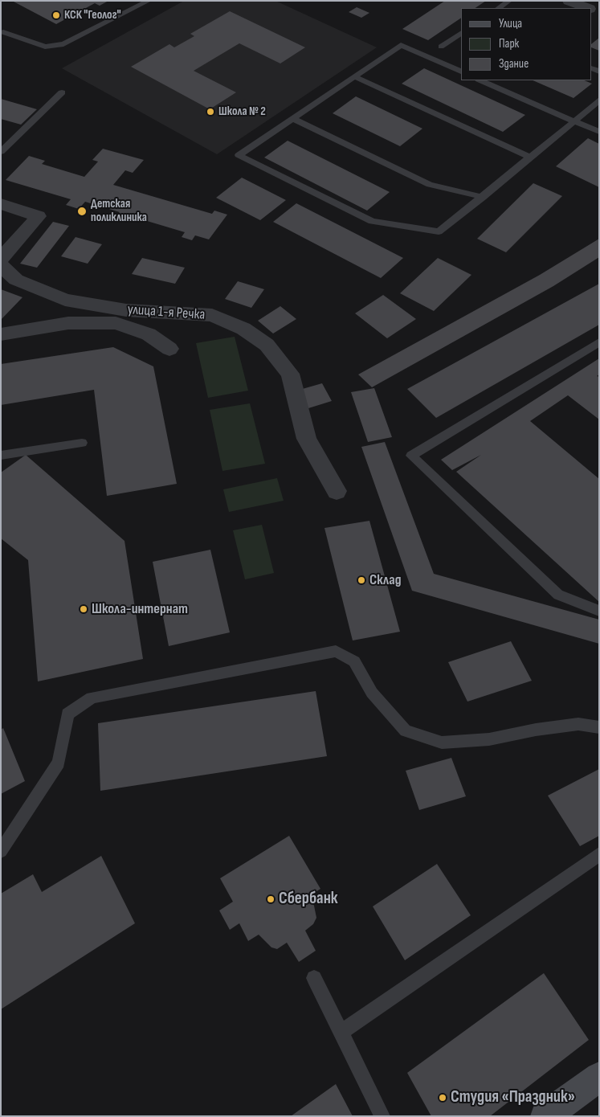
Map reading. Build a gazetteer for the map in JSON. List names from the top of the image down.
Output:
{
  "streets": {
    "street": ["улица 1-я Речка"]
  },
  "places": [
    "КСК \"Геолог\"",
    "Школа № 2",
    "Детская поликлиника",
    "Склад",
    "Школа-интернат",
    "Сбербанк",
    "Студия «Праздник»"
  ],
  "legend": ["Улица", "Парк", "Здание"]
}
